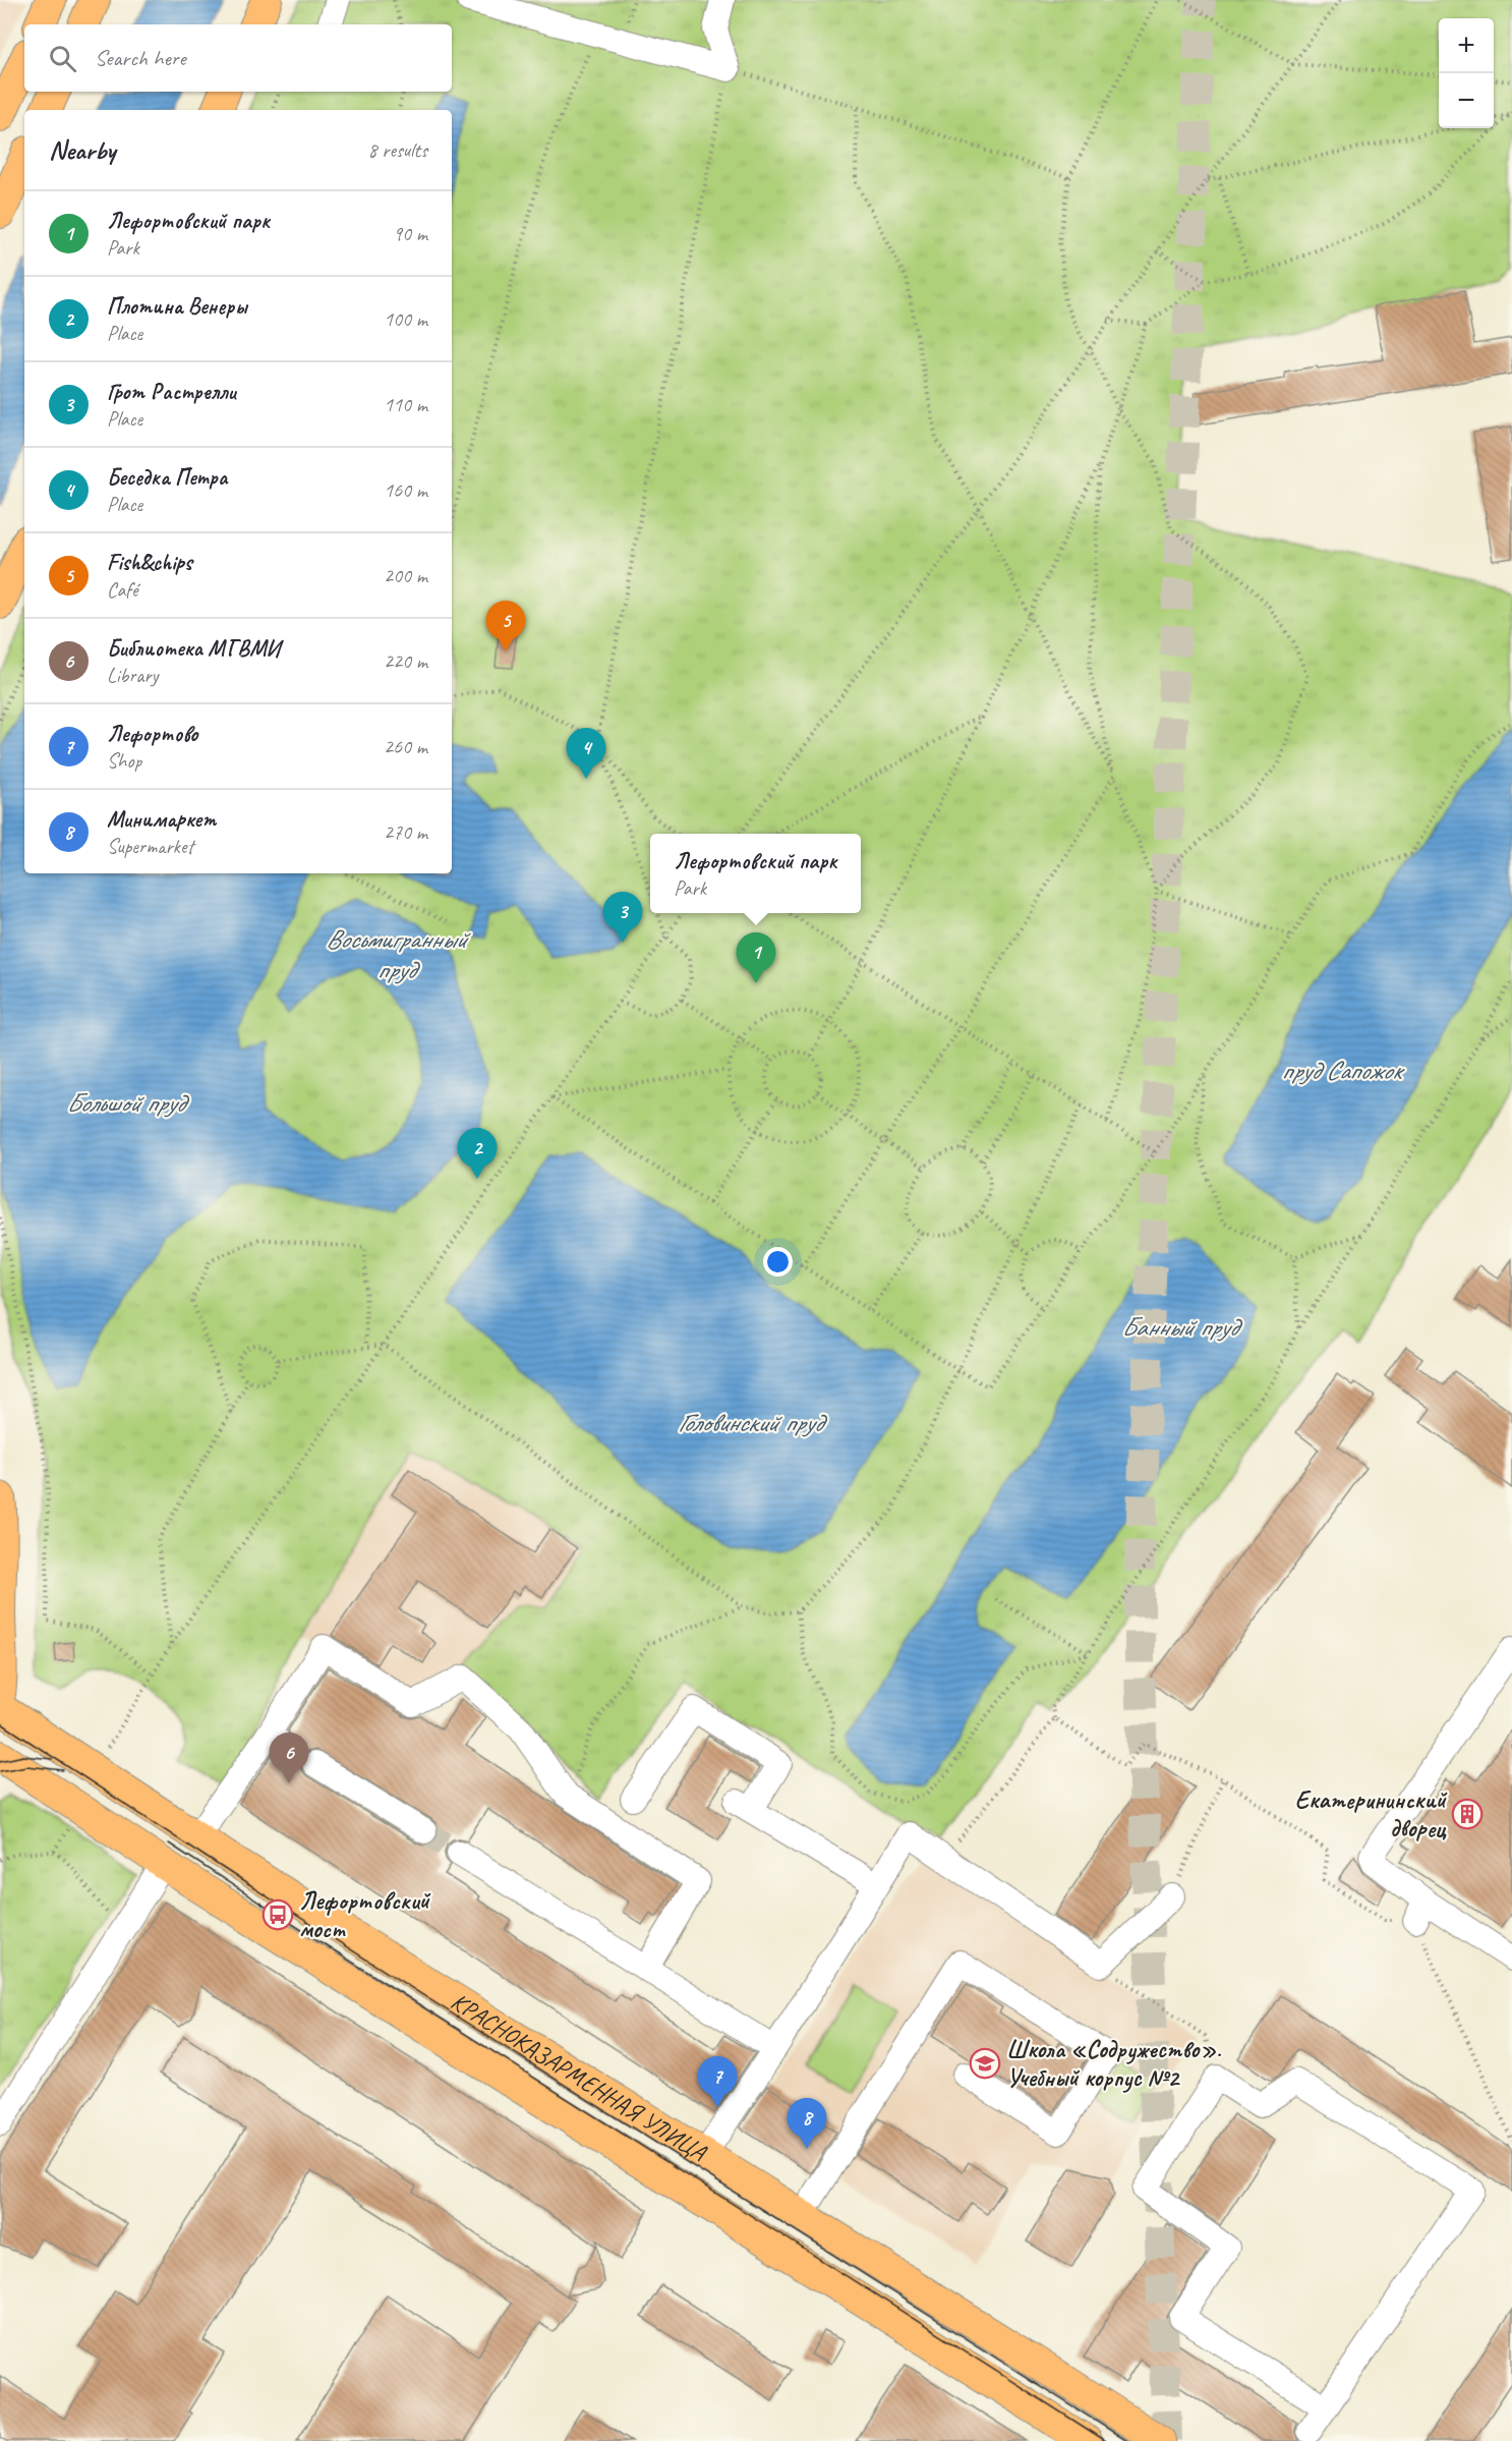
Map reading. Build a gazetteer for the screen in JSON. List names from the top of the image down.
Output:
{
  "streets": {
    "main road": ["КРАСНОКАЗАРМЕННАЯ УЛИЦА"]
  },
  "water": [
    "Восьмигранный пруд",
    "пруд Сапожок",
    "Большой пруд",
    "Банный пруд",
    "Головинский пруд"
  ],
  "places": {
    "building": ["Екатерининский дворец"],
    "bus stop": ["Лефортовский мост"],
    "school or university": ["Школа «Содружество». Учебный корпус №2"]
  },
  "page": {
    "map_buttons": ["+", "−"],
    "search": "Search here",
    "heading": ["Nearby", "8 results"],
    "list": [
      {
        "mark": "1",
        "name": "Лефортовский парк",
        "note": "Park",
        "value": "90 m"
      },
      {
        "mark": "2",
        "name": "Плотина Венеры",
        "note": "Place",
        "value": "100 m"
      },
      {
        "mark": "3",
        "name": "Грот Растрелли",
        "note": "Place",
        "value": "110 m"
      },
      {
        "mark": "4",
        "name": "Беседка Петра",
        "note": "Place",
        "value": "160 m"
      },
      {
        "mark": "5",
        "name": "Fish&chips",
        "note": "Café",
        "value": "200 m"
      },
      {
        "mark": "6",
        "name": "Библиотека МГВМИ",
        "note": "Library",
        "value": "220 m"
      },
      {
        "mark": "7",
        "name": "Лефортово",
        "note": "Shop",
        "value": "260 m"
      },
      {
        "mark": "8",
        "name": "Минимаркет",
        "note": "Supermarket",
        "value": "270 m"
      }
    ],
    "pins": [
      "5",
      "4",
      "3",
      "1",
      "2",
      "6",
      "7",
      "8"
    ],
    "popup": ["Лефортовский парк", "Park"]
  }
}
